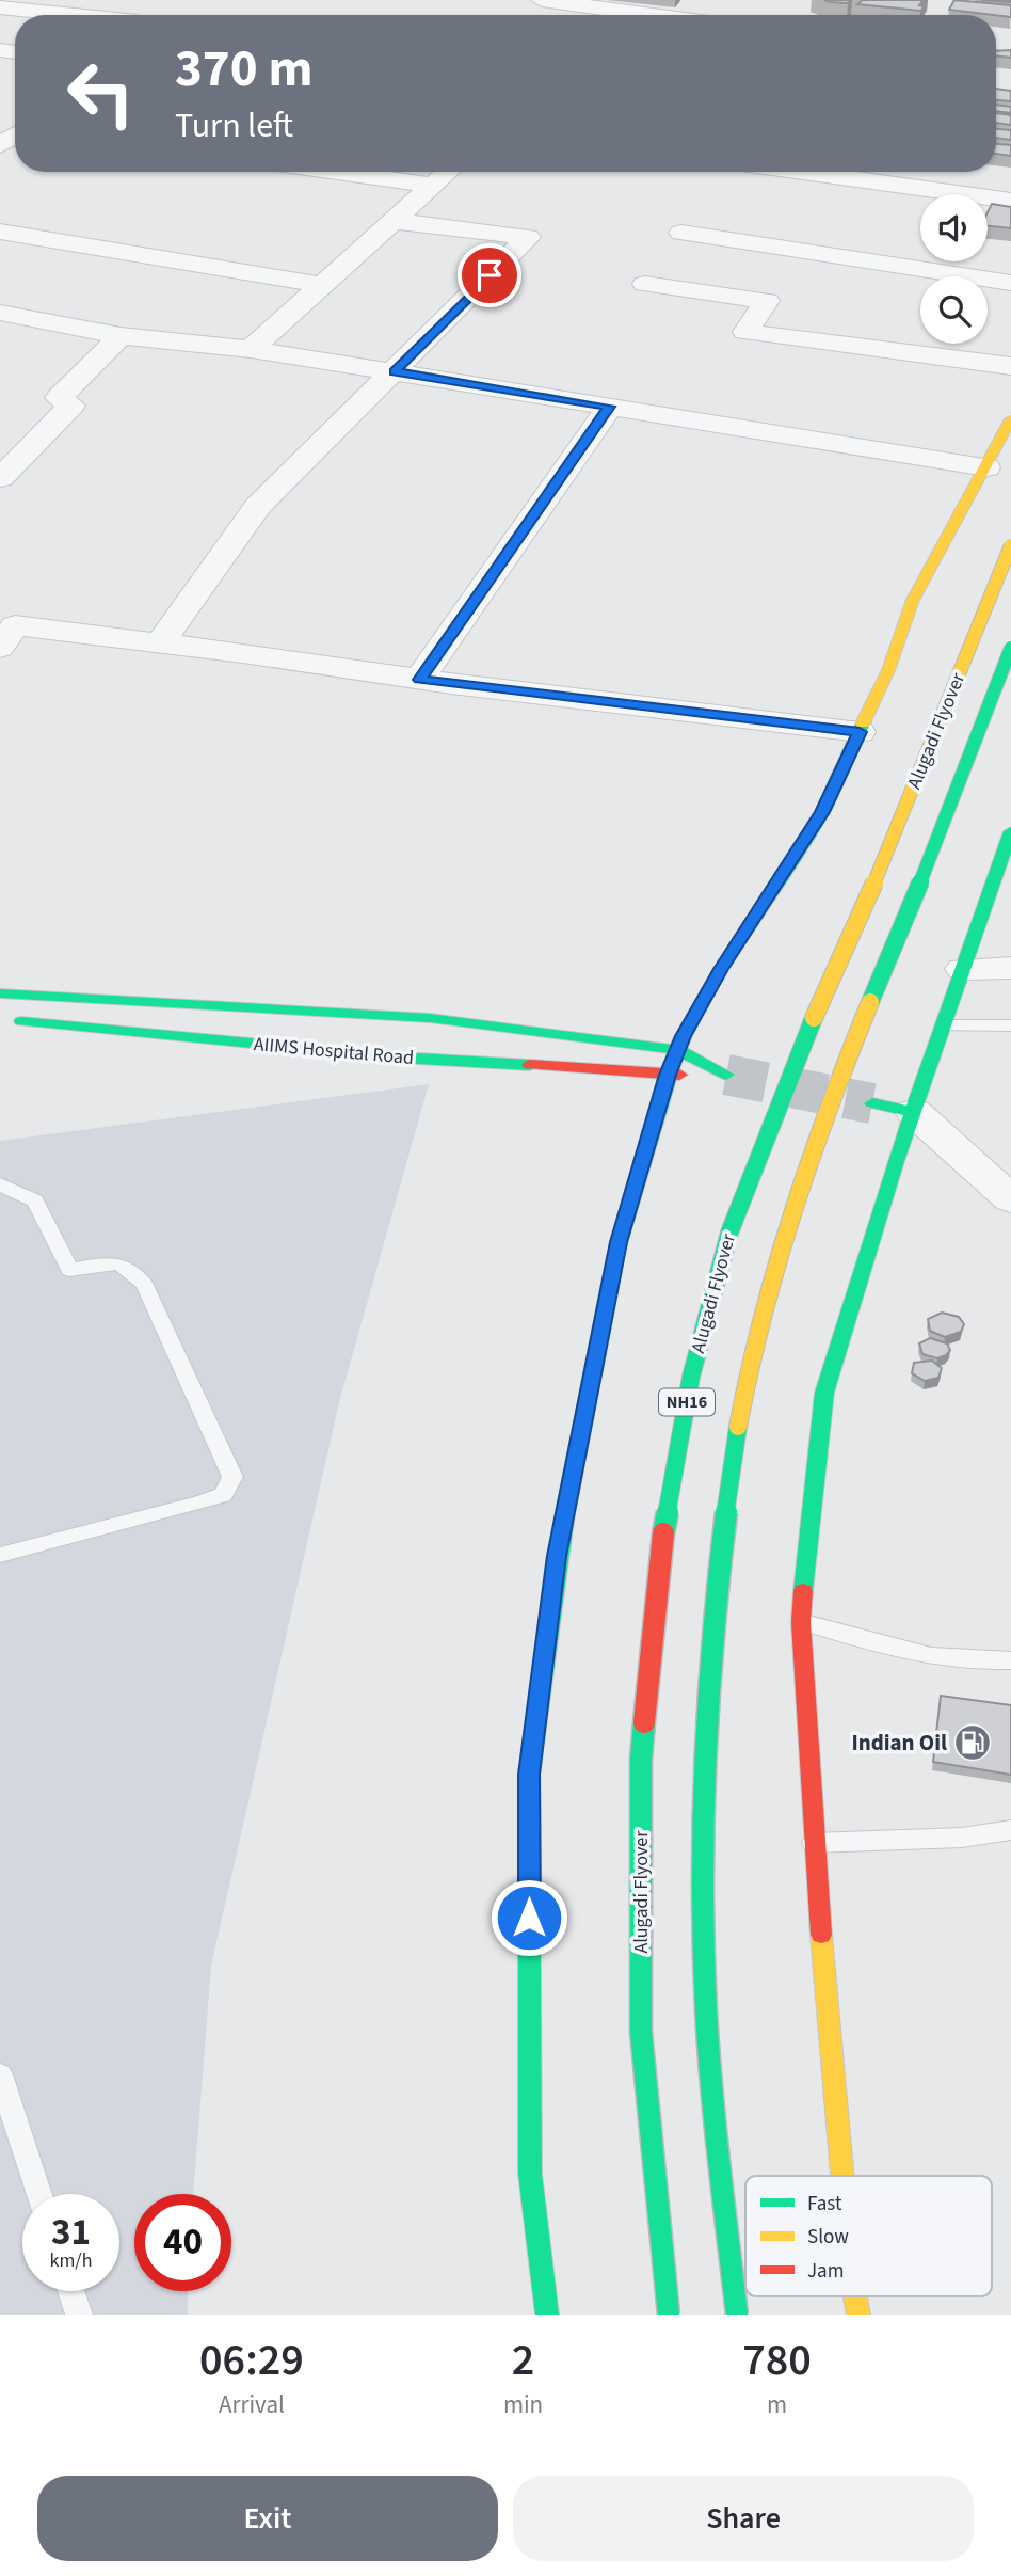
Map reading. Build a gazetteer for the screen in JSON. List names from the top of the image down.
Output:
{
  "streets": {
    "main road": ["Alugadi Flyover", "AIIMS Hospital Road", "NH16"]
  },
  "places": {
    "fuel station": ["Indian Oil"]
  },
  "legend": ["Fast", "Slow", "Jam"],
  "page": {
    "turn": ["370 m", "Turn left"],
    "speed": "31 km/h",
    "limit": "40",
    "eta": [
      "06:29",
      "Arrival",
      "2",
      "min",
      "780",
      "m"
    ],
    "buttons": ["Exit", "Share"]
  }
}
